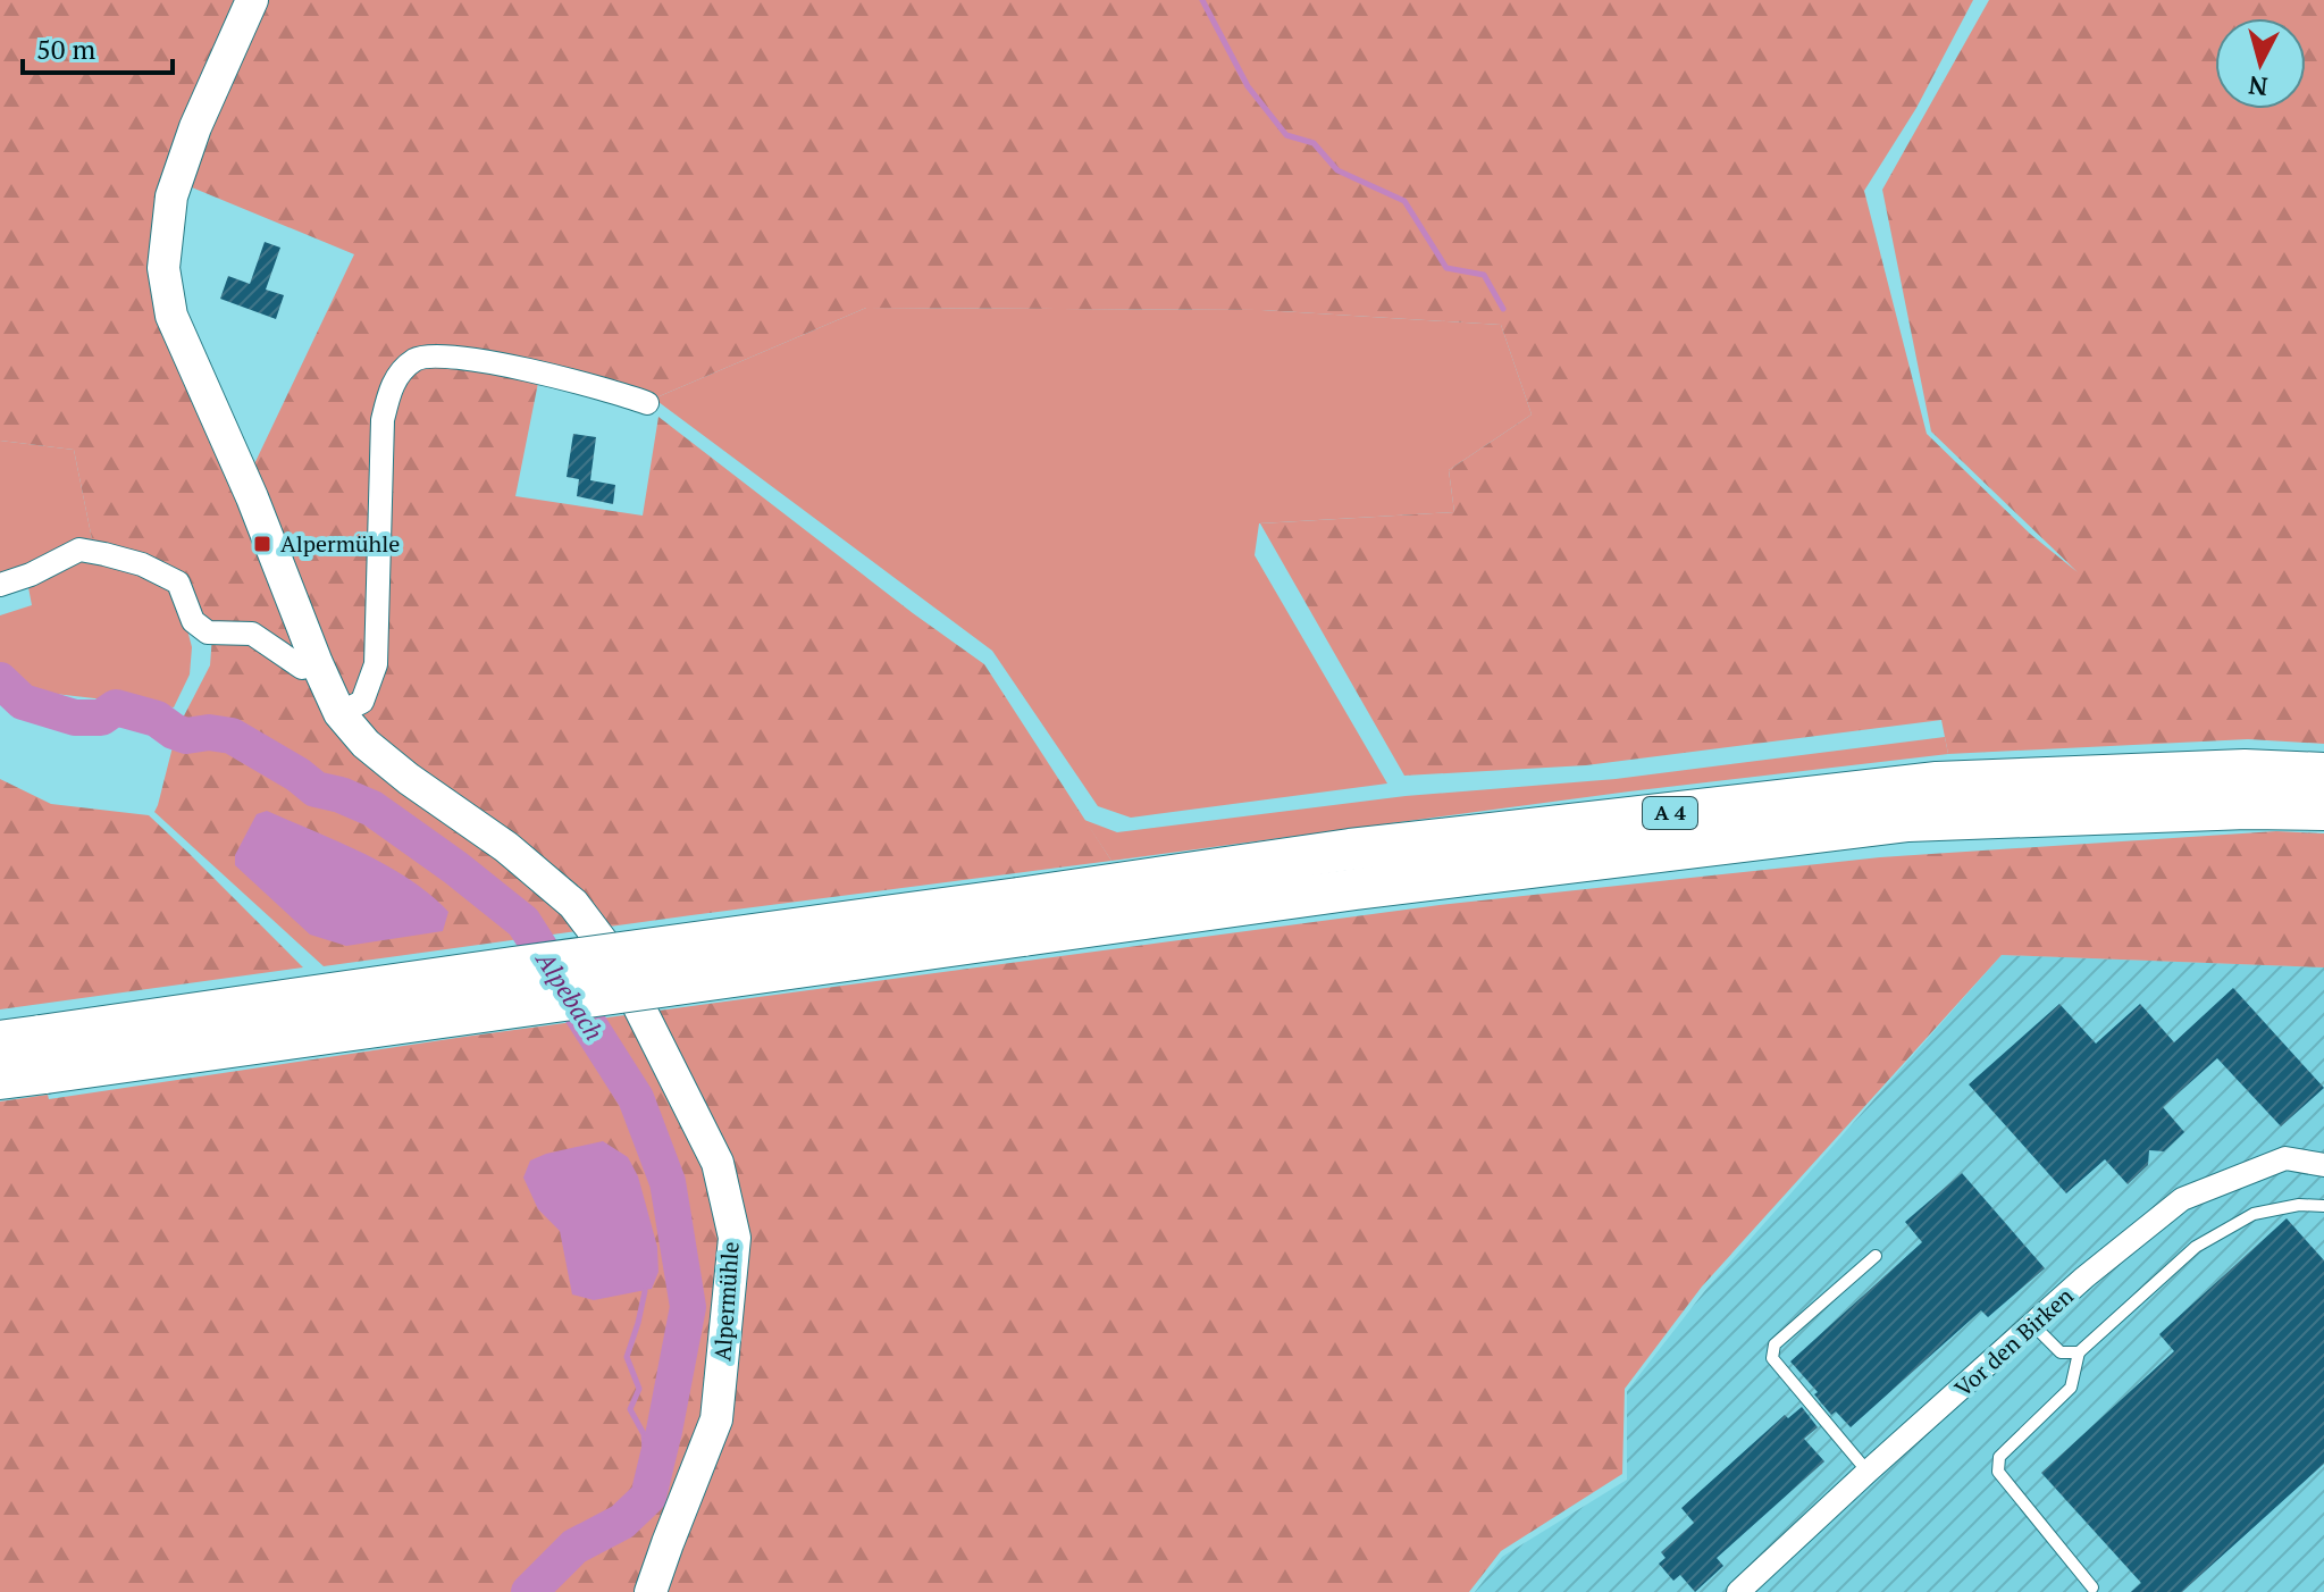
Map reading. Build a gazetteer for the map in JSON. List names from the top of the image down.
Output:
{
  "streets": {
    "highway": ["A 4"],
    "main road": ["Alpermühle"],
    "street": ["Vor den Birken"]
  },
  "water": ["Alpebach"],
  "places": {
    "transit": ["Alpermühle"]
  },
  "scale_bar": "50 m",
  "north": "bottom"
}
